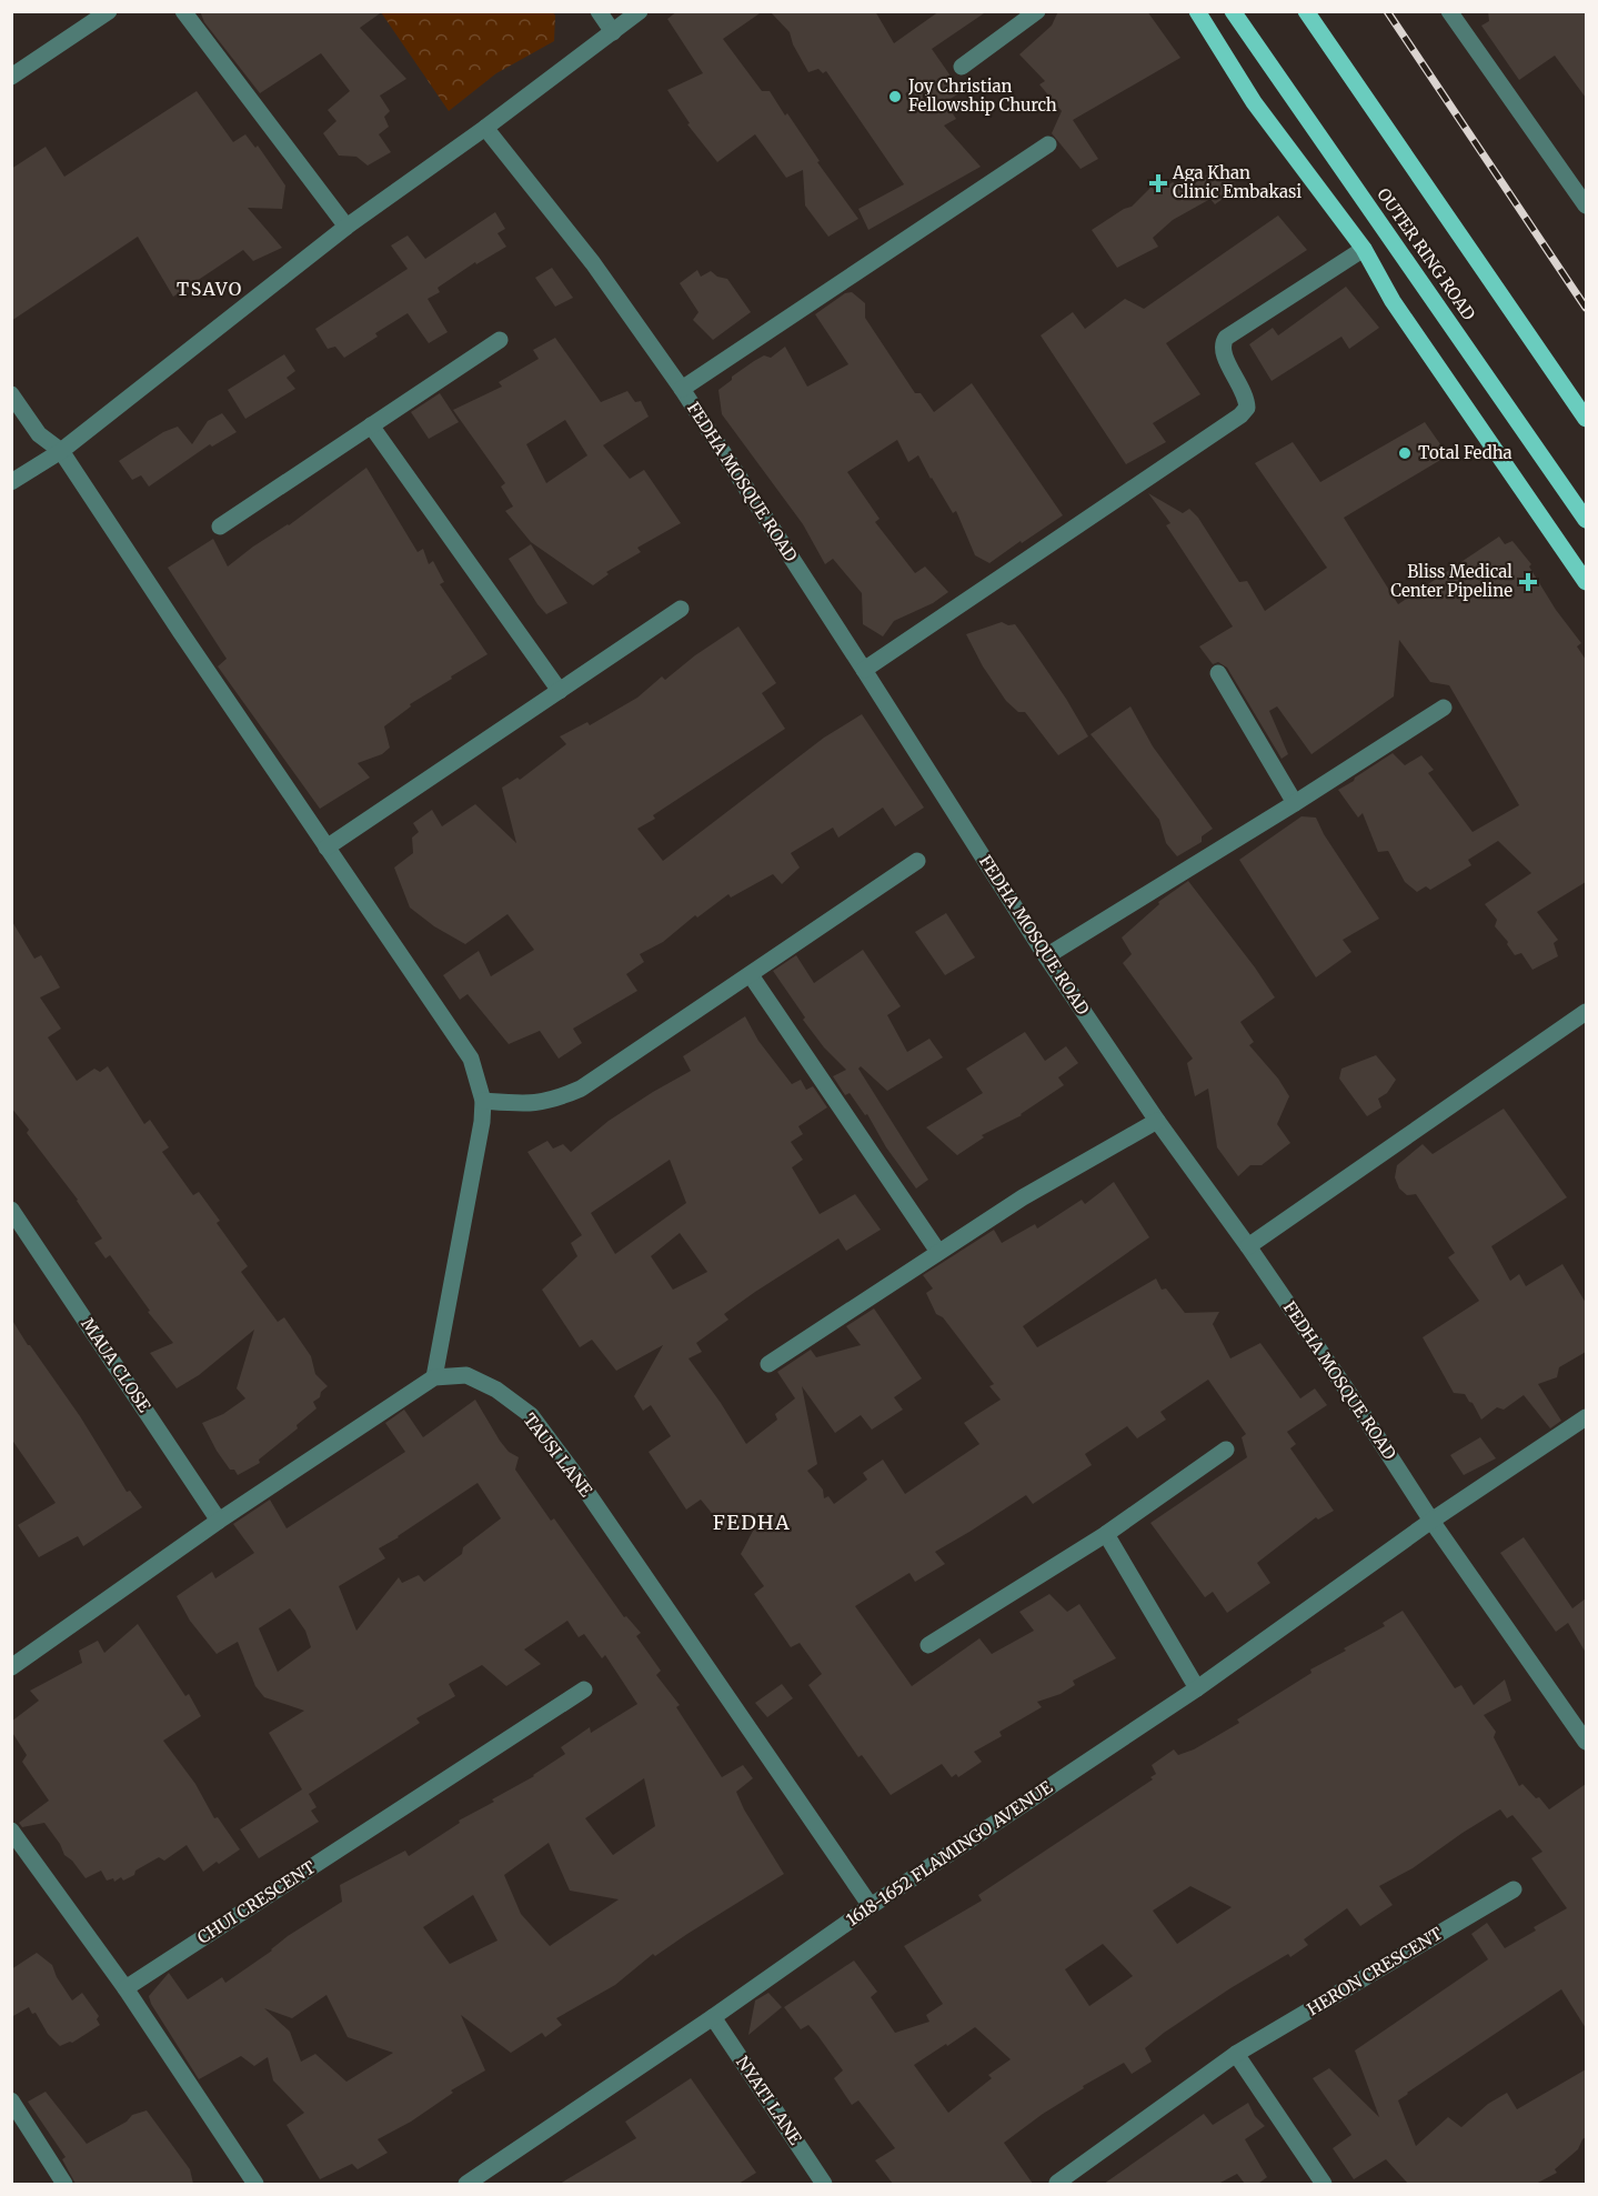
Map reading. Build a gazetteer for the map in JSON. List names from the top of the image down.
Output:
{
  "streets": {
    "main road": ["OUTER RING ROAD"],
    "street": [
      "FEDHA MOSQUE ROAD",
      "MAUA CLOSE",
      "TAUSI LANE",
      "1618-1652 FLAMINGO AVENUE",
      "CHUI CRESCENT",
      "HERON CRESCENT",
      "NYATI LANE"
    ]
  },
  "crossings": [
    ["FEDHA MOSQUE ROAD", "1618-1652 FLAMINGO AVENUE"],
    ["TAUSI LANE", "1618-1652 FLAMINGO AVENUE"],
    ["1618-1652 FLAMINGO AVENUE", "NYATI LANE"]
  ],
  "districts": ["TSAVO", "FEDHA"],
  "places": {
    "other": ["Joy Christian Fellowship Church", "Total Fedha"],
    "health": ["Aga Khan Clinic Embakasi", "Bliss Medical Center Pipeline"]
  }
}
